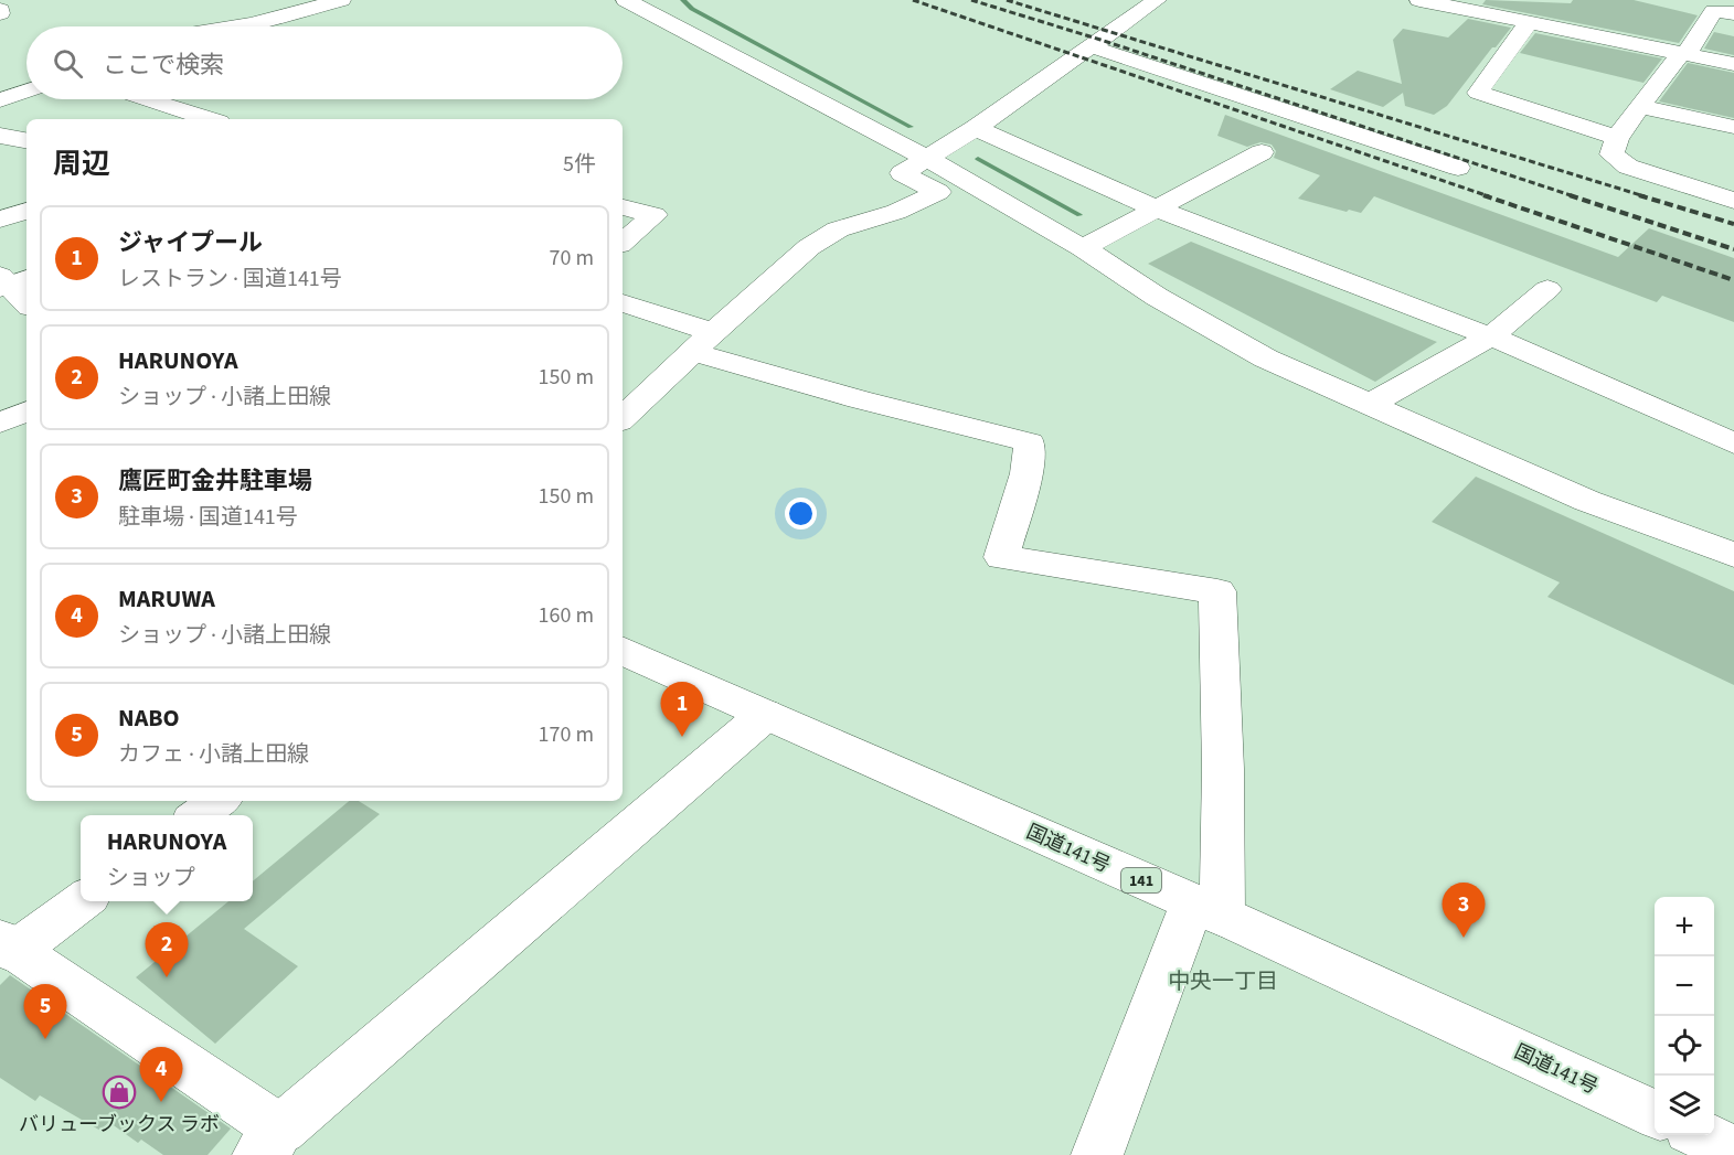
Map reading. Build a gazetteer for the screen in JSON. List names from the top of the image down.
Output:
{
  "streets": {
    "main road": ["国道141号", "141"]
  },
  "districts": ["中央一丁目"],
  "places": {
    "shop": ["バリューブックス ラボ"]
  },
  "page": {
    "search": "ここで検索",
    "heading": ["周辺", "5件"],
    "list": [
      {
        "mark": "1",
        "name": "ジャイプール",
        "note": "レストラン · 国道141号",
        "value": "70 m"
      },
      {
        "mark": "2",
        "name": "HARUNOYA",
        "note": "ショップ · 小諸上田線",
        "value": "150 m"
      },
      {
        "mark": "3",
        "name": "鷹匠町金井駐車場",
        "note": "駐車場 · 国道141号",
        "value": "150 m"
      },
      {
        "mark": "4",
        "name": "MARUWA",
        "note": "ショップ · 小諸上田線",
        "value": "160 m"
      },
      {
        "mark": "5",
        "name": "NABO",
        "note": "カフェ · 小諸上田線",
        "value": "170 m"
      }
    ],
    "pins": [
      "1",
      "3",
      "2",
      "5",
      "4"
    ],
    "popup": ["HARUNOYA", "ショップ"],
    "map_buttons": ["+", "−"]
  }
}
